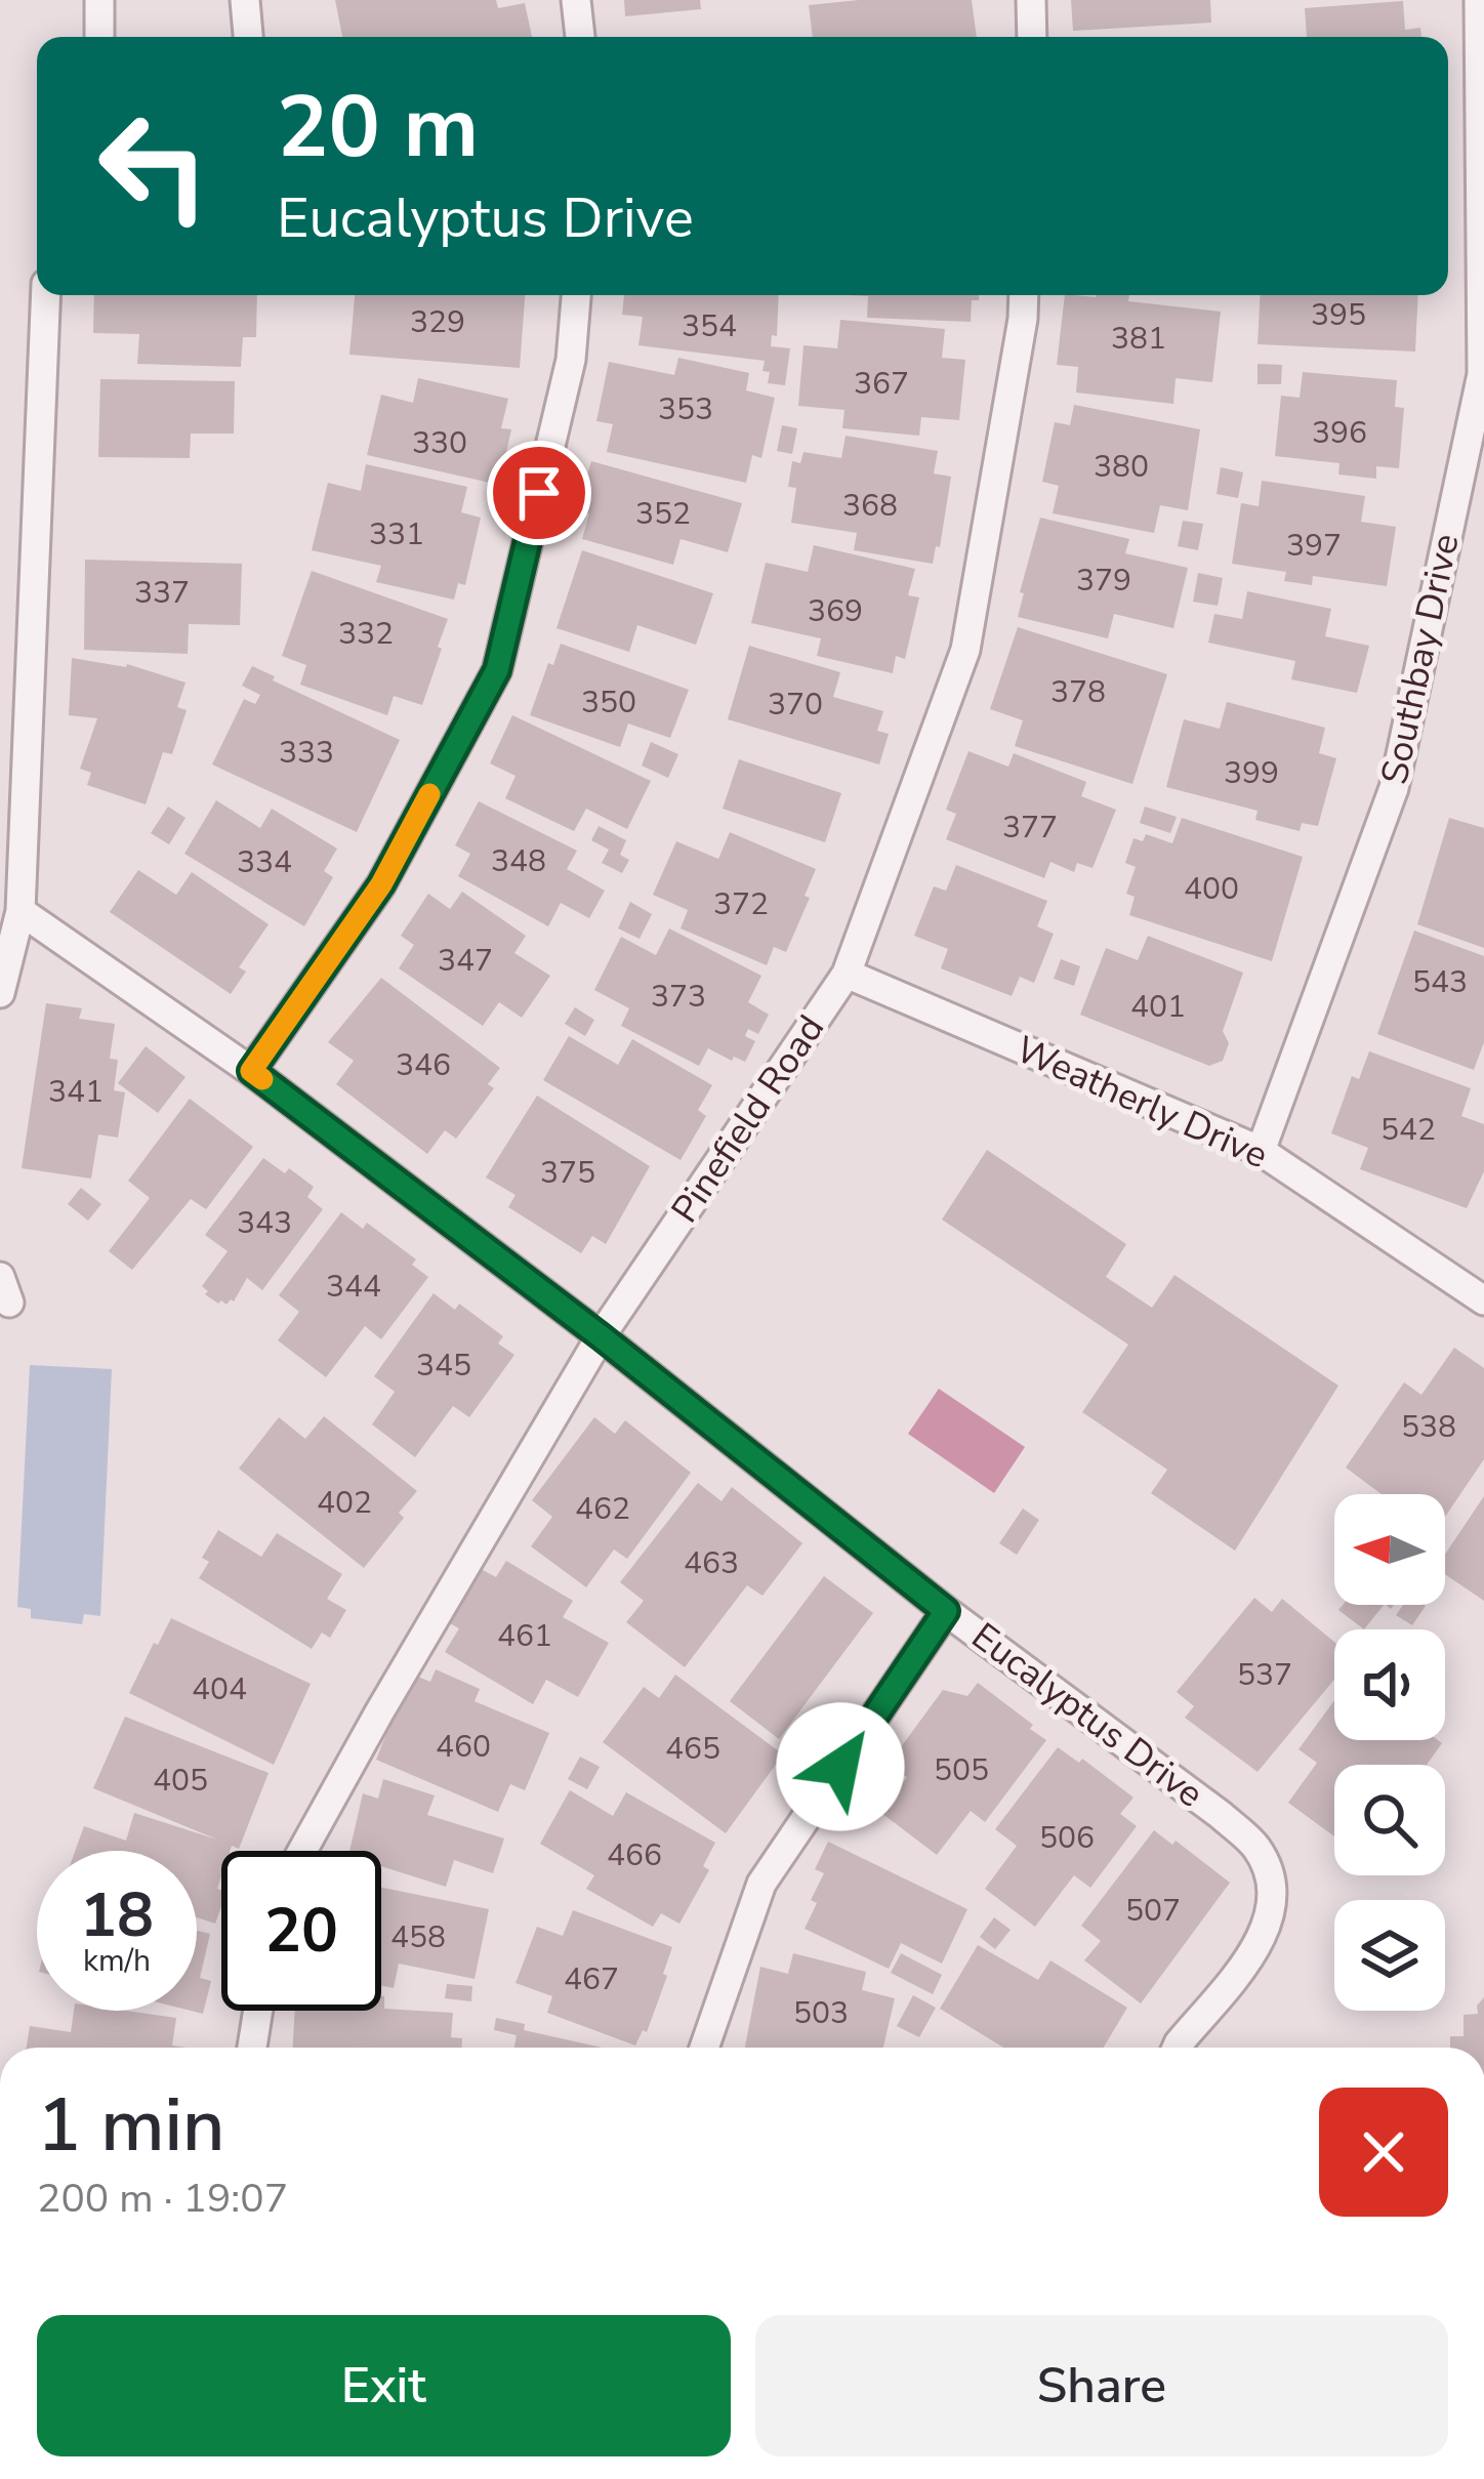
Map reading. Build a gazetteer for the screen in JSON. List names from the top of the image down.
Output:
{
  "streets": {
    "lane": [
      "Southbay Drive",
      "Weatherly Drive",
      "Pinefield Road",
      "Eucalyptus Drive"
    ]
  },
  "crossings": [
    ["Southbay Drive", "Weatherly Drive"],
    ["Weatherly Drive", "Pinefield Road"],
    ["Pinefield Road", "Eucalyptus Drive"]
  ],
  "house_numbers": [
    "395",
    "329",
    "354",
    "381",
    "367",
    "353",
    "396",
    "330",
    "380",
    "368",
    "352",
    "331",
    "397",
    "379",
    "337",
    "369",
    "332",
    "378",
    "350",
    "370",
    "333",
    "399",
    "377",
    "348",
    "334",
    "400",
    "372",
    "347",
    "543",
    "373",
    "401",
    "346",
    "341",
    "542",
    "375",
    "343",
    "344",
    "345",
    "538",
    "402",
    "462",
    "463",
    "461",
    "537",
    "404",
    "460",
    "465",
    "505",
    "405",
    "506",
    "466",
    "507",
    "458",
    "467",
    "503"
  ],
  "north": "left",
  "page": {
    "turn": ["20 m", "Eucalyptus Drive"],
    "speed": "18 km/h",
    "limit": "20",
    "heading": ["1 min", "200 m · 19:07"],
    "buttons": ["Exit", "Share"]
  }
}
